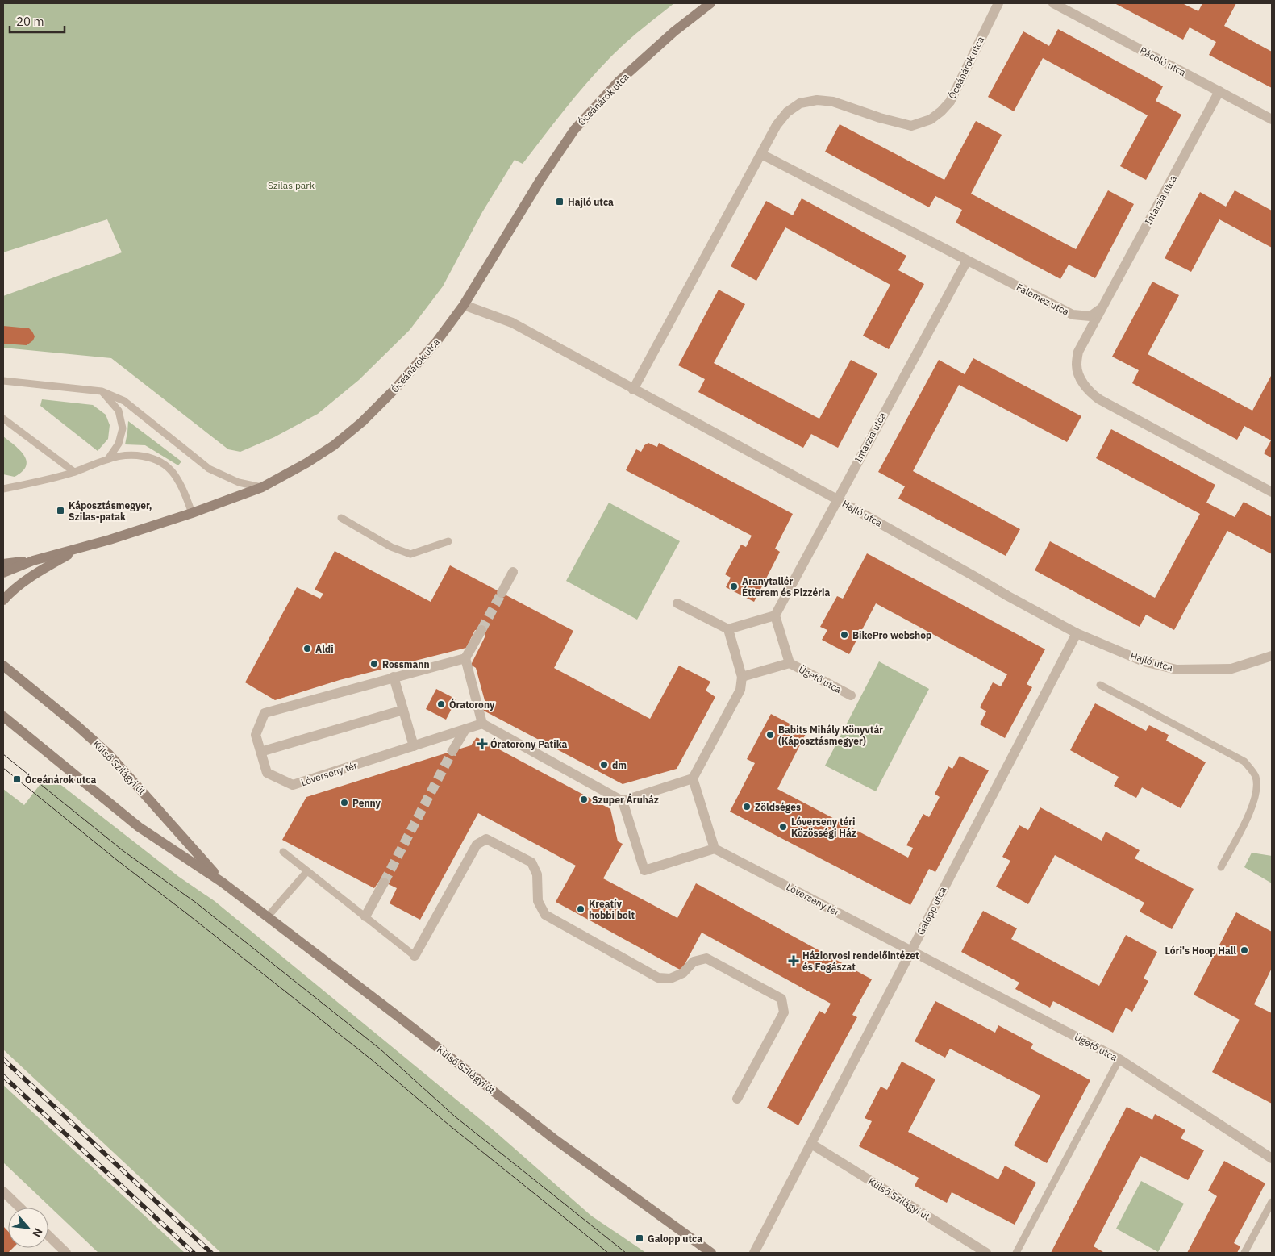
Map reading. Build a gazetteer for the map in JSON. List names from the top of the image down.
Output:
{
  "streets": {
    "street": [
      "Pácoló utca",
      "Óceánárok utca",
      "Intarzia utca",
      "Falemez utca",
      "Hajló utca",
      "Ügető utca",
      "Külső Szilágyi út",
      "Lóverseny tér",
      "Galopp utca"
    ]
  },
  "crossings": [
    ["Pácoló utca", "Intarzia utca"],
    ["Óceánárok utca", "Falemez utca"],
    ["Óceánárok utca", "Hajló utca"],
    ["Intarzia utca", "Falemez utca"],
    ["Intarzia utca", "Hajló utca"],
    ["Hajló utca", "Galopp utca"],
    ["Ügető utca", "Lóverseny tér"],
    ["Ügető utca", "Galopp utca"],
    ["Külső Szilágyi út", "Galopp utca"],
    ["Lóverseny tér", "Galopp utca"]
  ],
  "parks": ["Szilas park"],
  "places": {
    "transit": [
      "Hajló utca",
      "Káposztásmegyer, Szilas-patak",
      "Óceánárok utca",
      "Galopp utca"
    ],
    "other": [
      "Aranytallér Étterem és Pizzéria",
      "BikePro webshop",
      "Aldi",
      "Rossmann",
      "Óratorony",
      "Babits Mihály Könyvtár (Káposztásmegyer)",
      "dm",
      "Szuper Áruház",
      "Penny",
      "Zöldséges",
      "Lóverseny téri Közösségi Ház",
      "Kreatív hobbi bolt",
      "Lóri's Hoop Hall"
    ],
    "health": ["Óratorony Patika", "Háziorvosi rendelőintézet és Fogászat"]
  },
  "scale_bar": "20 m",
  "north": "bottom right"
}
